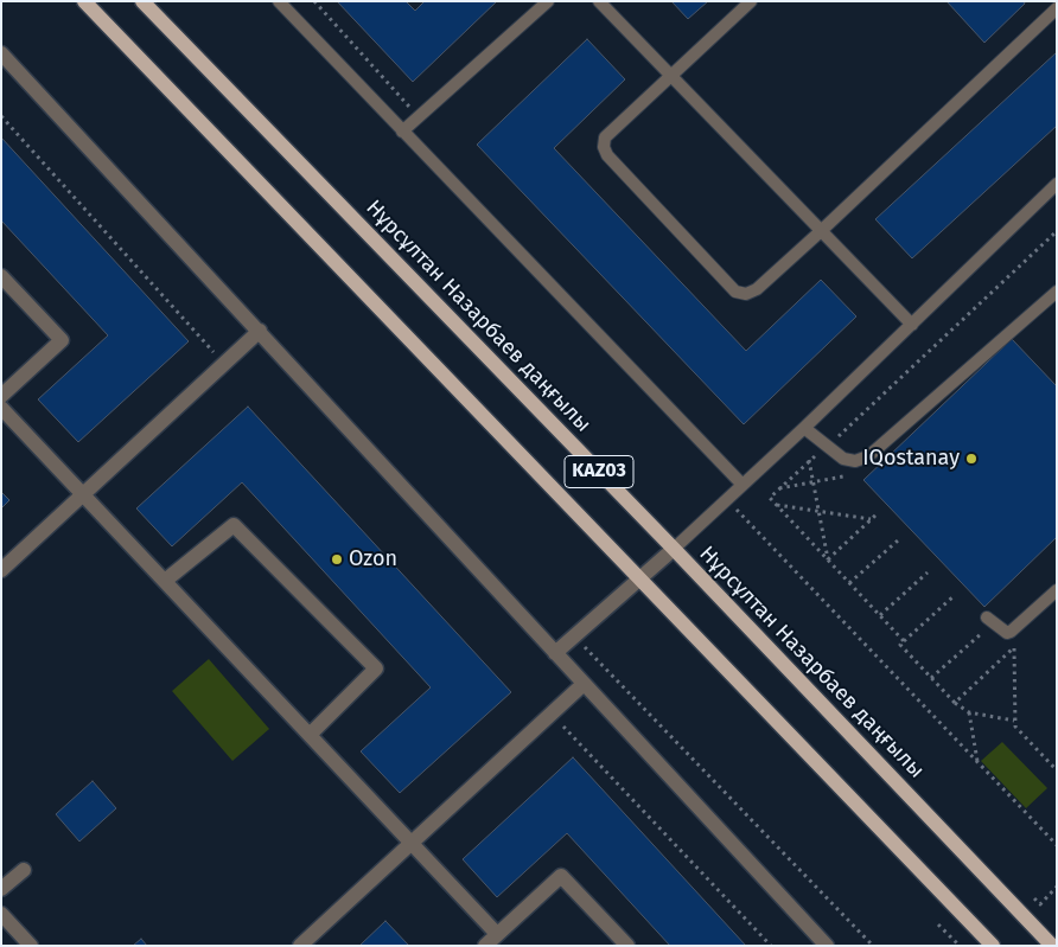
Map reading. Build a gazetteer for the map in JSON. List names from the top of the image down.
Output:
{
  "streets": {
    "main road": ["Нұрсұлтан Назарбаев даңғылы", "KАZ03"]
  },
  "places": ["IQostanay", "Ozon"]
}
